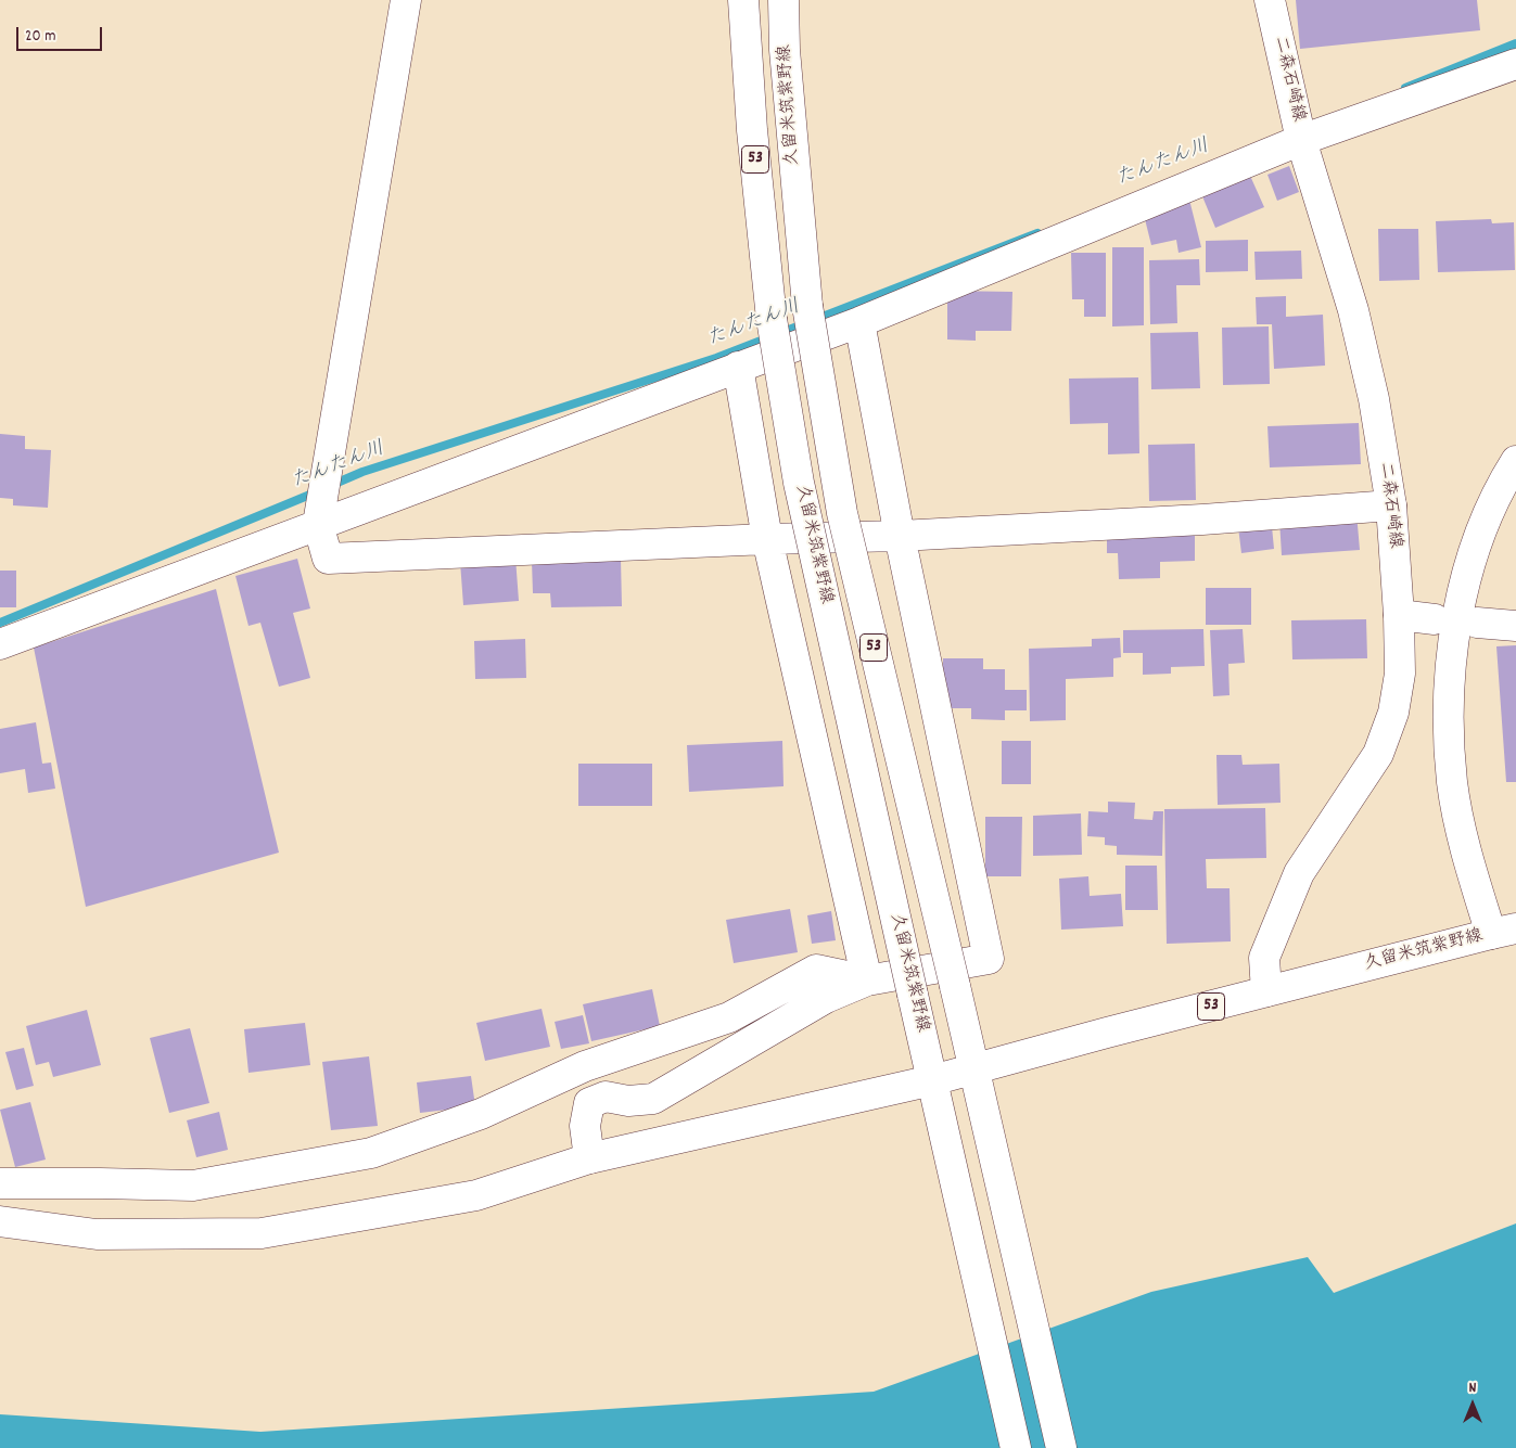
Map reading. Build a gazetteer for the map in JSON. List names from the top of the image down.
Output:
{
  "streets": {
    "street": ["二森石崎線", "久留米筑紫野線", "53"]
  },
  "crossings": [
    ["二森石崎線", "久留米筑紫野線"]
  ],
  "water": ["たんたん川"],
  "scale_bar": "20 m",
  "north": "top"
}
